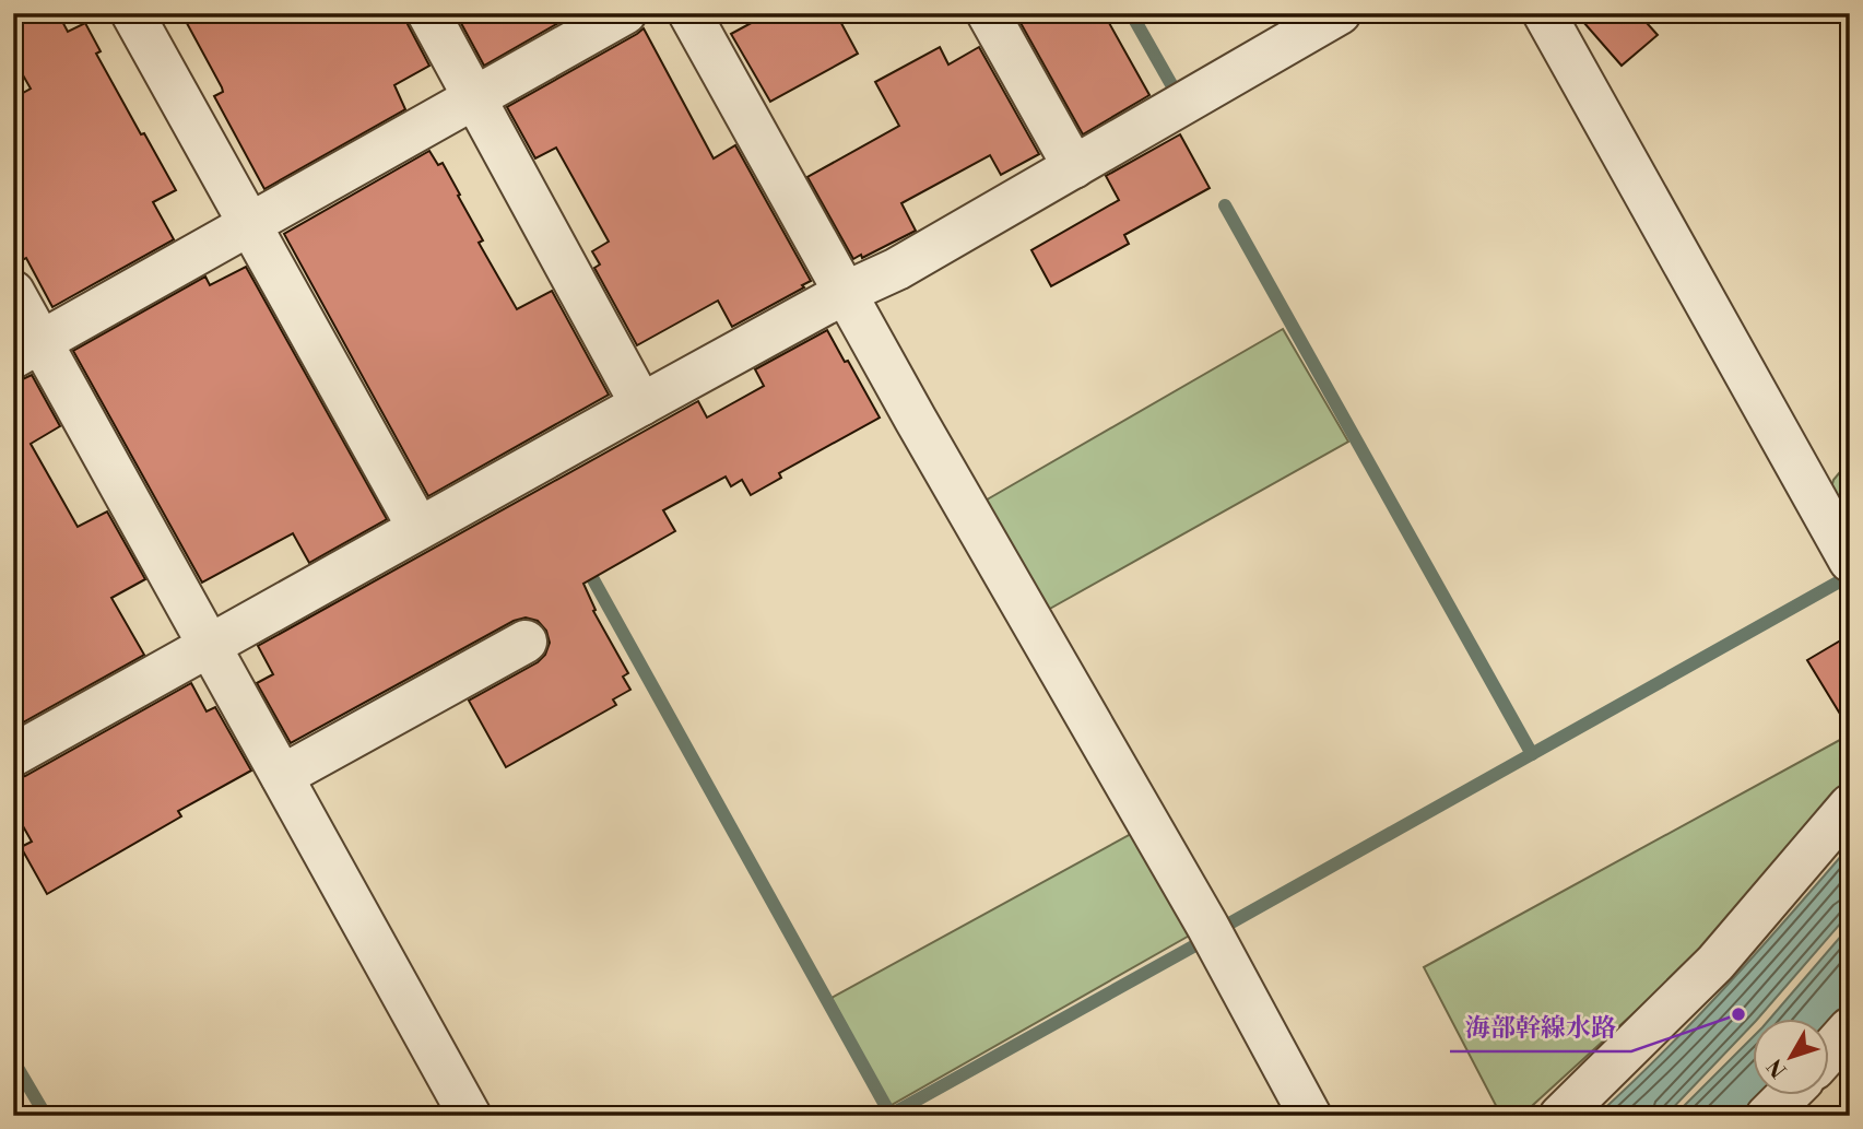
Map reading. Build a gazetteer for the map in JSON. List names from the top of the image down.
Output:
{
  "places": ["海部幹線水路"],
  "north": "bottom left"
}
